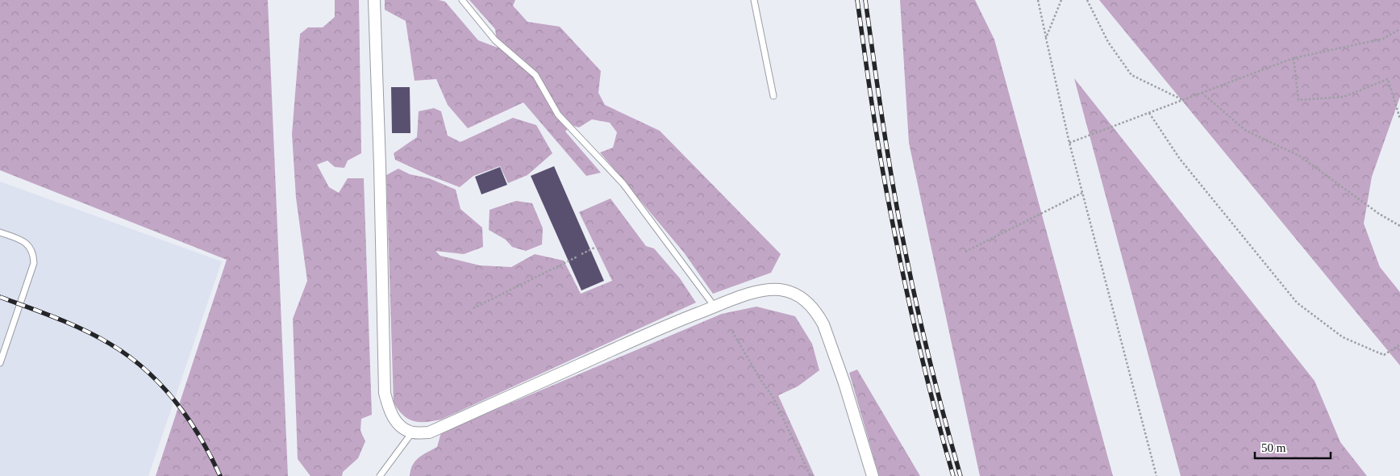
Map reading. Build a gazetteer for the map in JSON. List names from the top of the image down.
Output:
{
  "scale_bar": "50 m"
}
